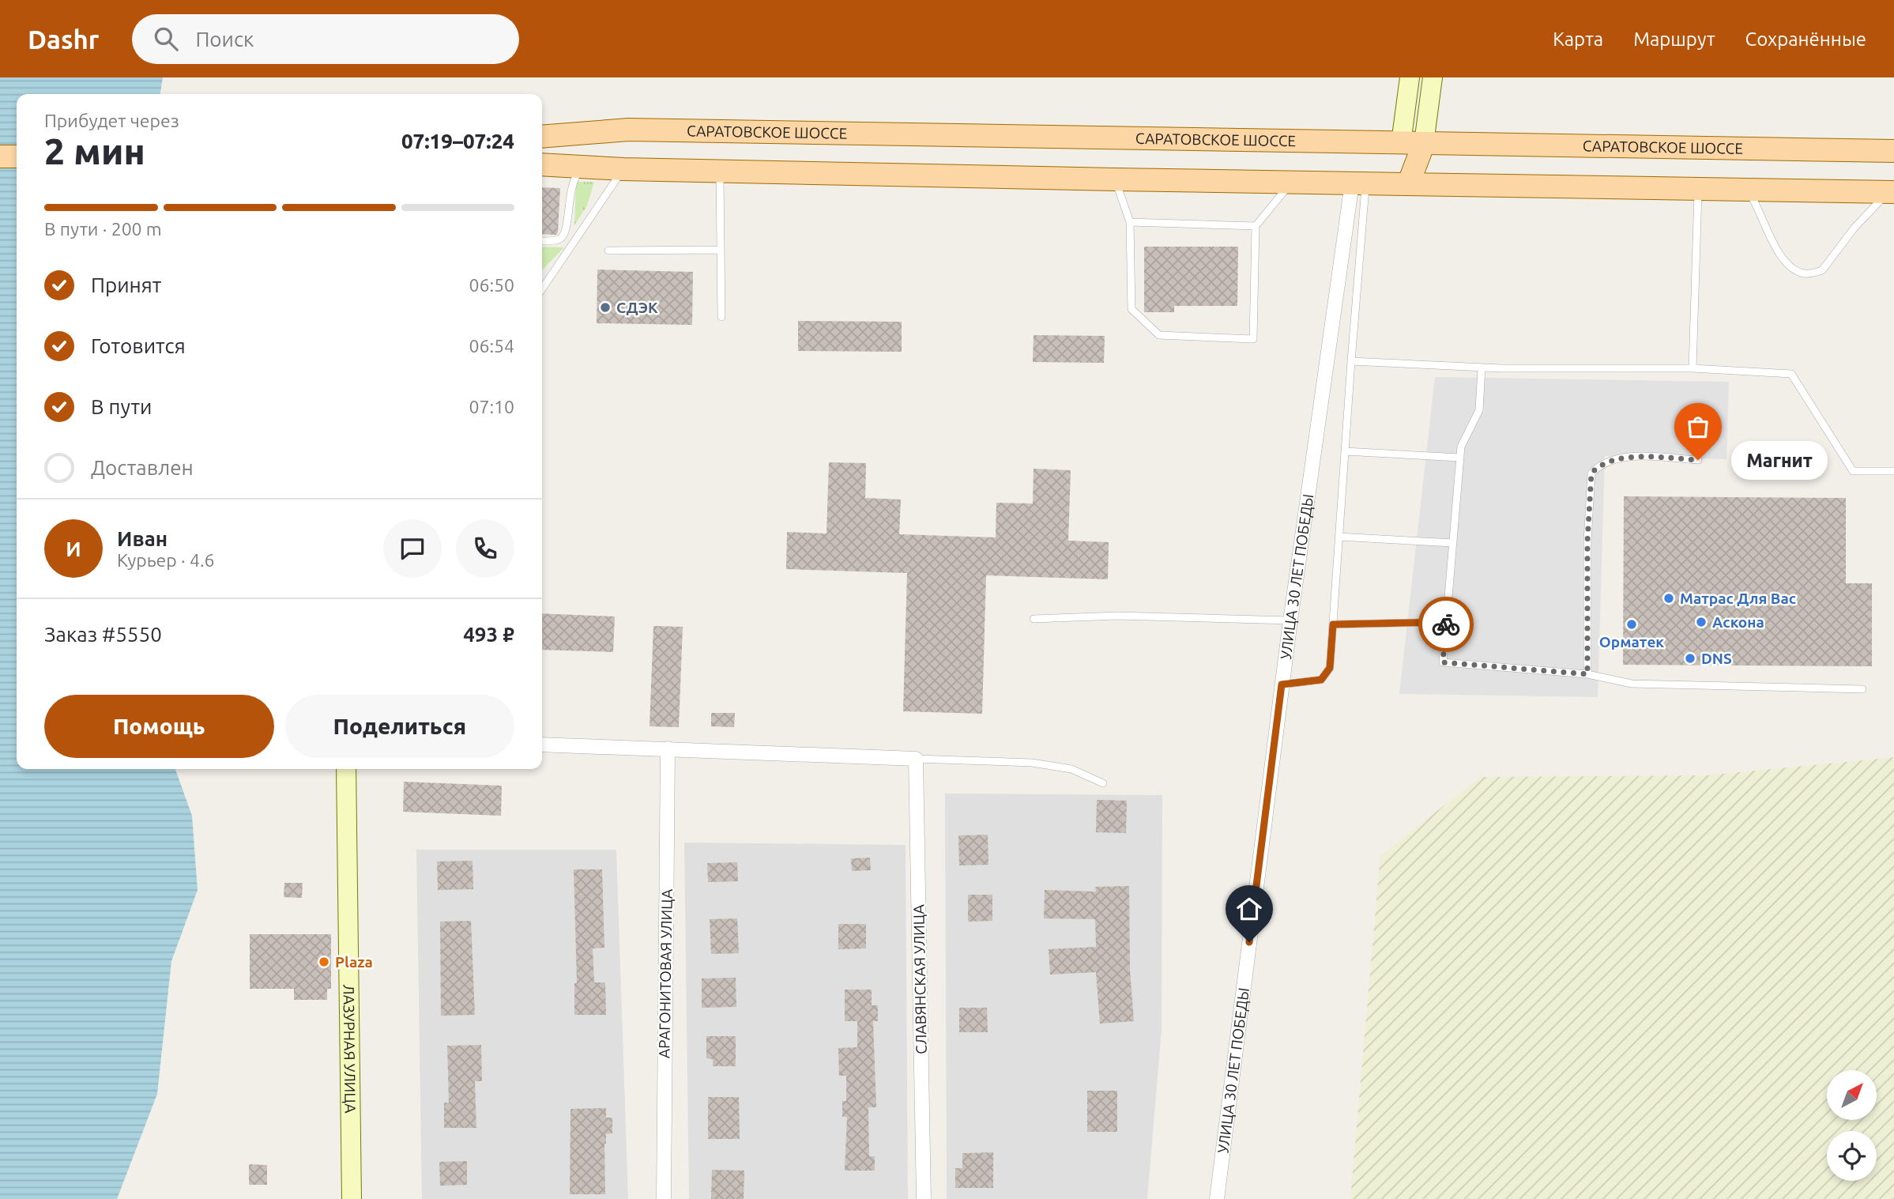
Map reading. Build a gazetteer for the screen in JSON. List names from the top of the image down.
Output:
{
  "streets": {
    "main road": ["САРАТОВСКОЕ ШОССЕ"],
    "street": [
      "УЛИЦА 30 ЛЕТ ПОБЕДЫ",
      "АРАГОНИТОВАЯ УЛИЦА",
      "СЛАВЯНСКАЯ УЛИЦА",
      "ЛАЗУРНАЯ УЛИЦА"
    ]
  },
  "places": [
    "СДЭК",
    "Магнит",
    "Матрас Для Вас",
    "Аскона",
    "Орматек",
    "DNS",
    "Plaza"
  ],
  "north": "top right",
  "page": {
    "header": "Dashr",
    "search": "Поиск",
    "nav": ["Карта", "Маршрут", "Сохранённые"],
    "heading": ["2 мин", "Прибудет через", "07:19–07:24"],
    "panel": [
      "Иван",
      "Курьер · 4.6",
      "Заказ #5550",
      "493 ₽"
    ],
    "bar": "В пути · 200 m",
    "list": [
      ["Принят", "06:50"],
      ["Готовится", "06:54"],
      ["В пути", "07:10"],
      "Доставлен"
    ],
    "bubble": "Магнит",
    "round": "И",
    "buttons": ["Помощь", "Поделиться"]
  }
}
